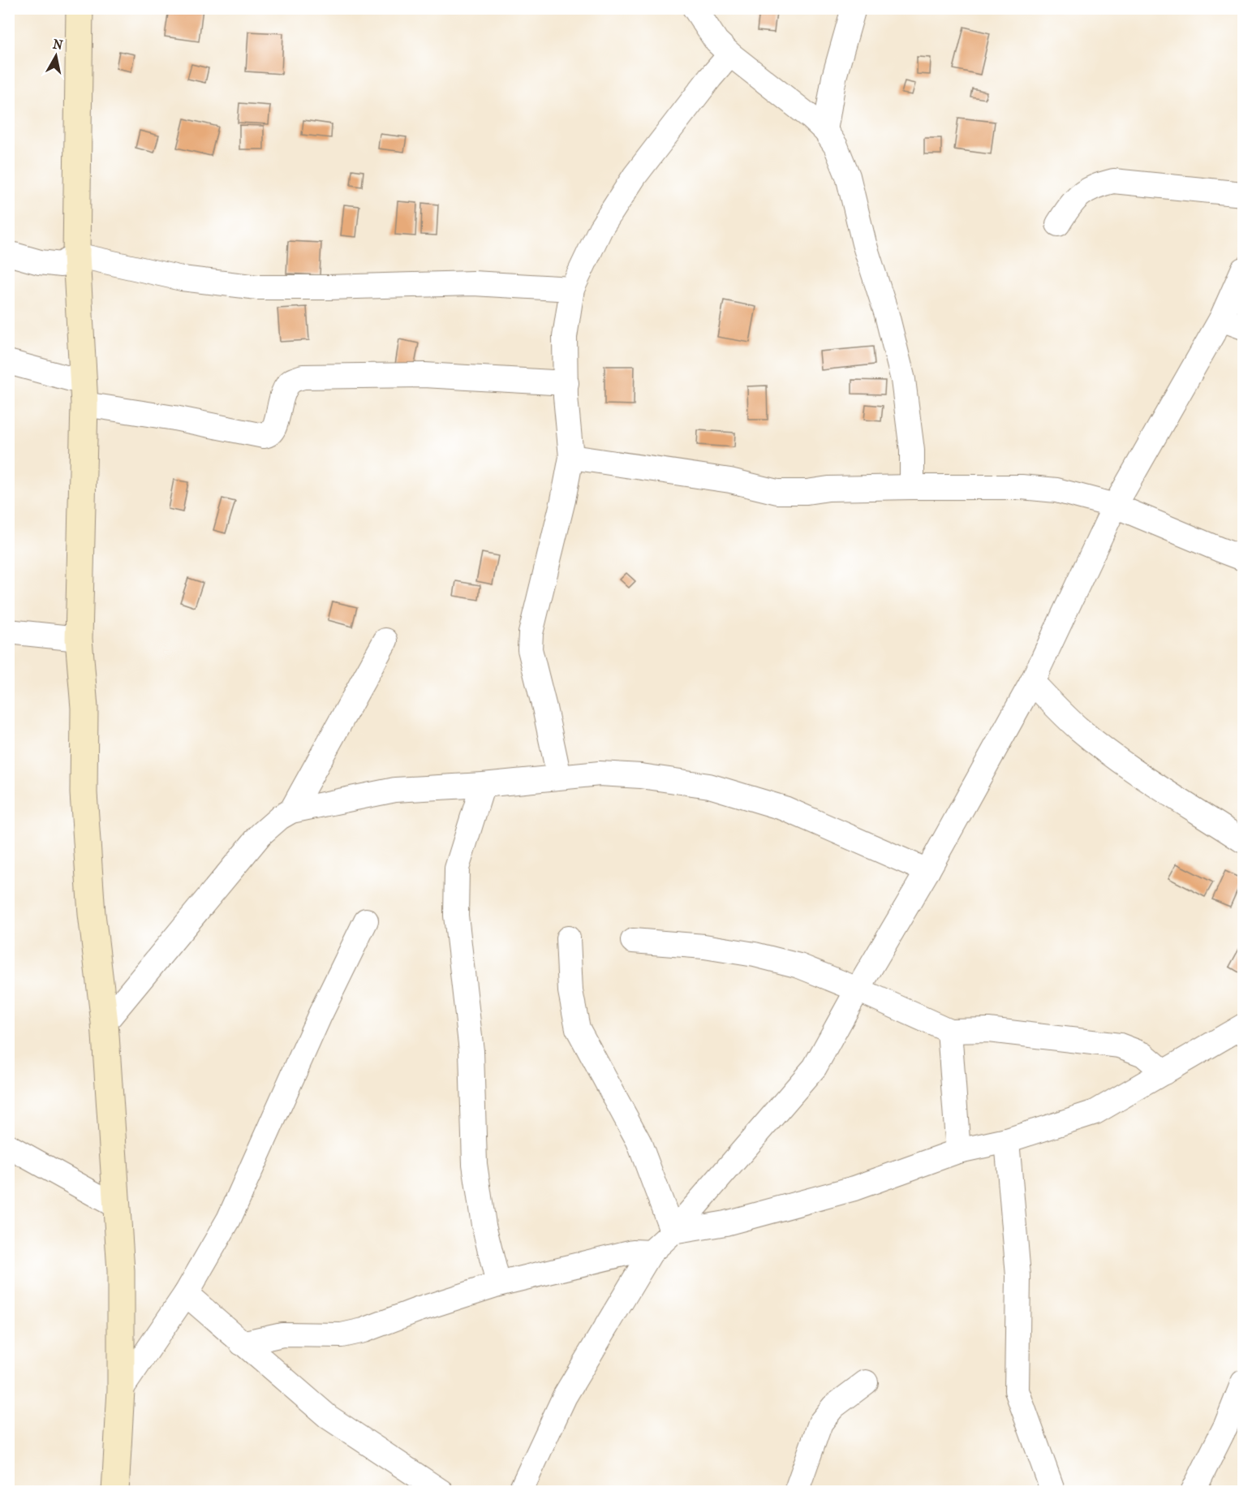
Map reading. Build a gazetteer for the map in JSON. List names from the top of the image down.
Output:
{
  "north": "top"
}
